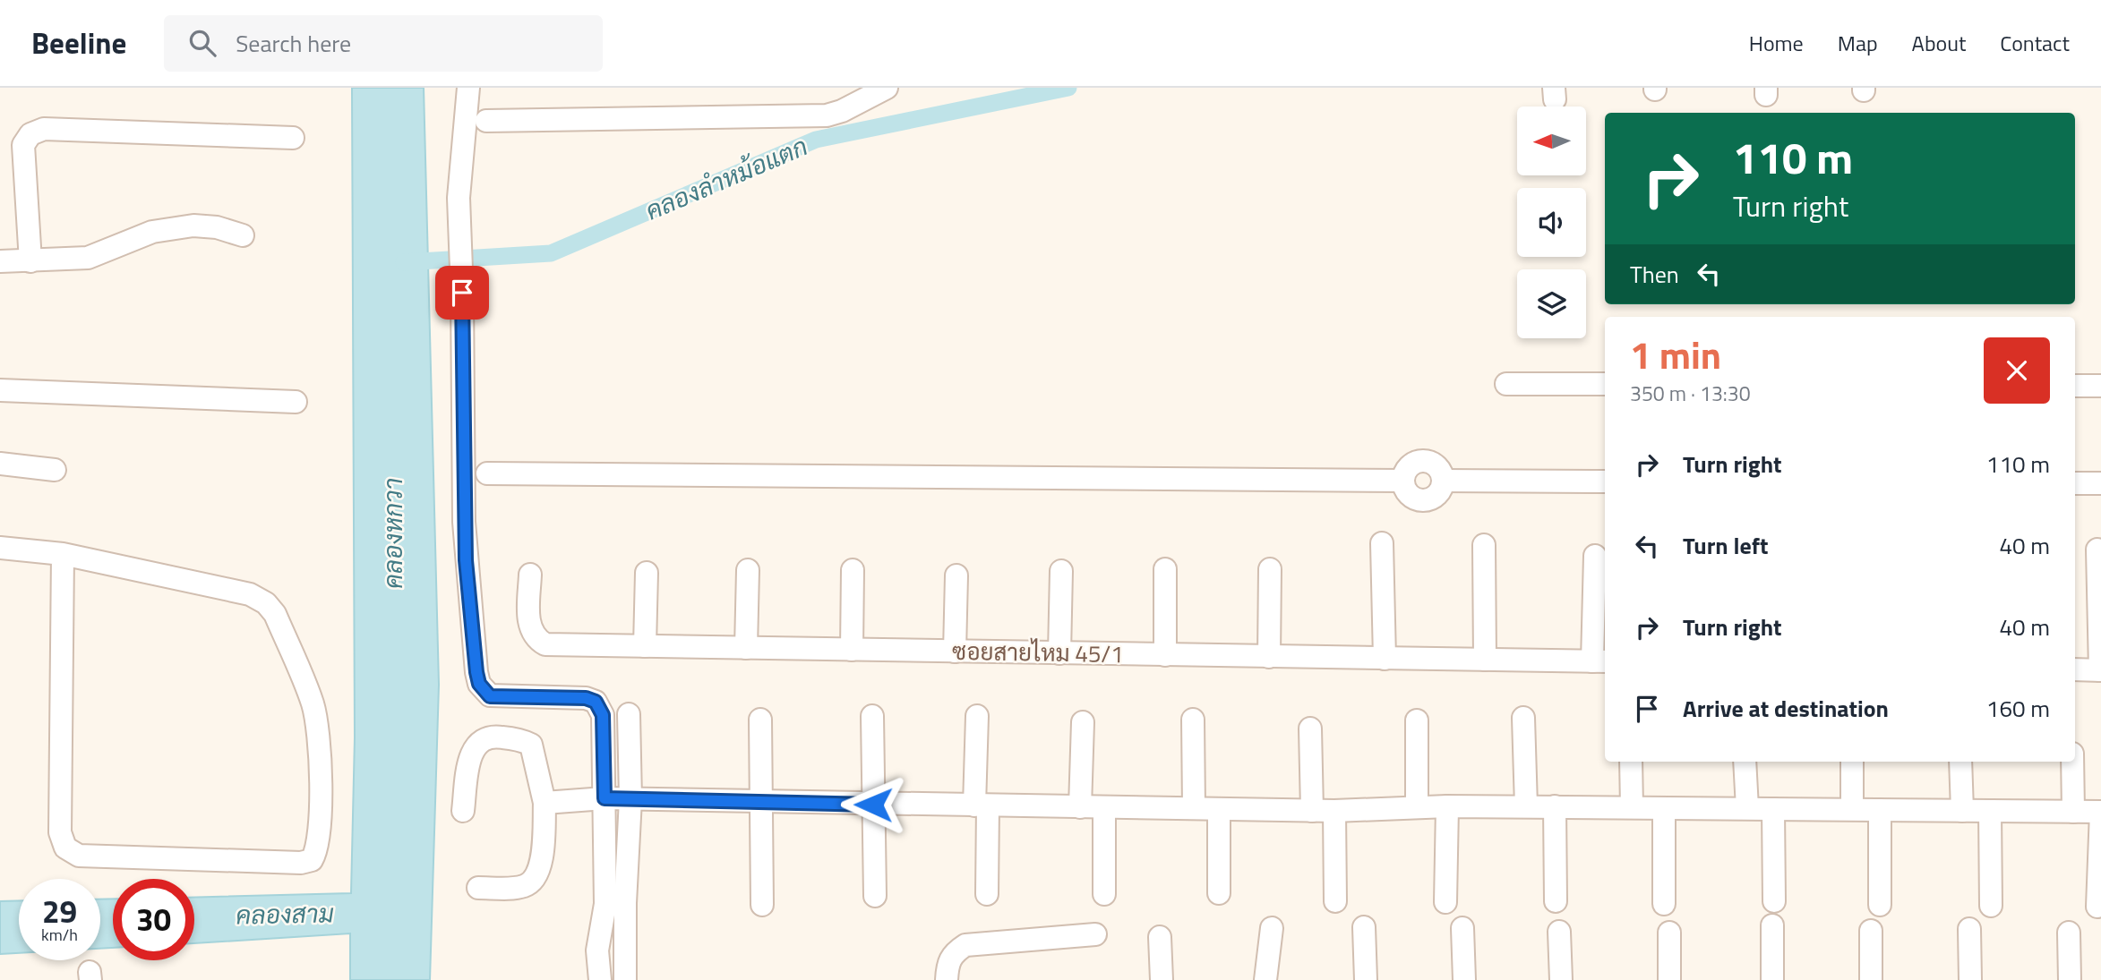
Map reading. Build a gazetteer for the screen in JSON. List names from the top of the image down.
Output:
{
  "streets": {
    "street": ["ซอยสายไหม 45/1"]
  },
  "water": ["คลองลำหม้อแตก", "คลองหกวา", "คลองสาม"],
  "north": "left",
  "page": {
    "header": "Beeline",
    "search": "Search here",
    "nav": [
      "Home",
      "Map",
      "About",
      "Contact"
    ],
    "turn": ["110 m", "Turn right"],
    "then": "Then",
    "heading": ["1 min", "350 m · 13:30"],
    "list": [
      {
        "name": "Turn right",
        "value": "110 m"
      },
      {
        "name": "Turn left",
        "value": "40 m"
      },
      {
        "name": "Turn right",
        "value": "40 m"
      },
      {
        "name": "Arrive at destination",
        "value": "160 m"
      }
    ],
    "speed": "29 km/h",
    "limit": "30"
  }
}
